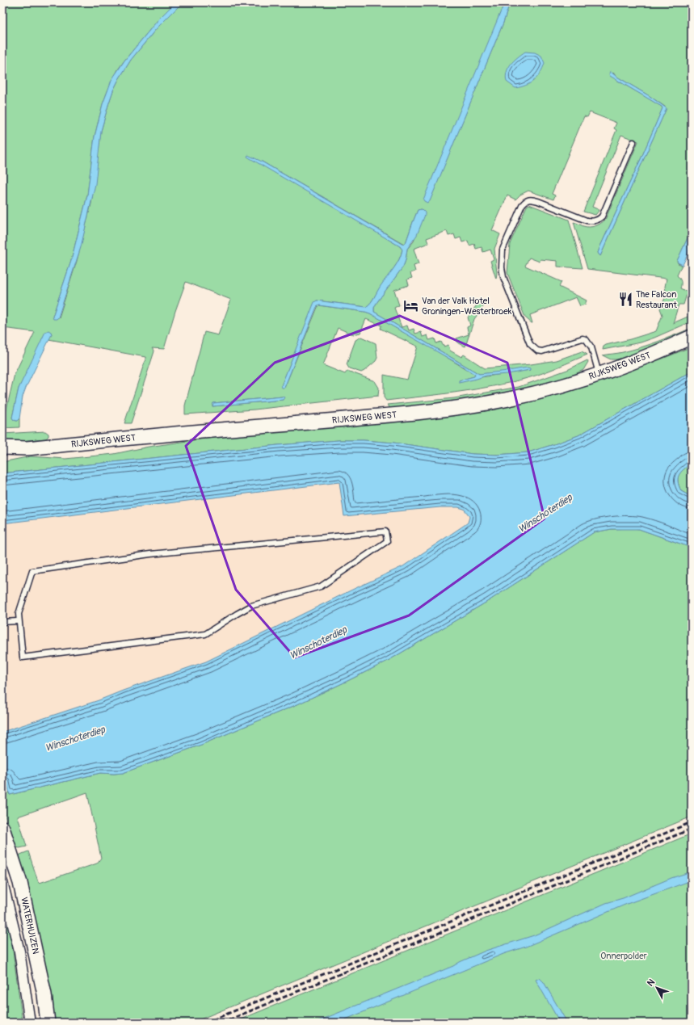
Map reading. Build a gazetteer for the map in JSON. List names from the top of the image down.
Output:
{
  "streets": {
    "main road": ["RIJKSWEG WEST", "WATERHUIZEN"]
  },
  "water": ["Winschoterdiep"],
  "parks": ["Onnerpolder"],
  "places": {
    "restaurant": ["The Falcon Restaurant"],
    "hotel": ["Van der Valk Hotel Groningen-Westerbroek"]
  },
  "north": "top left"
}
